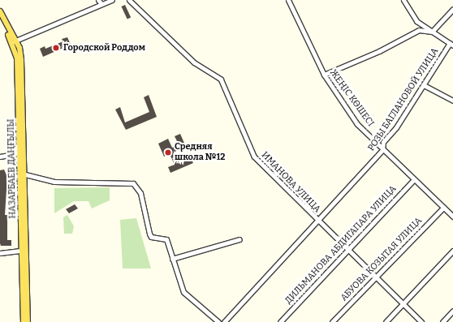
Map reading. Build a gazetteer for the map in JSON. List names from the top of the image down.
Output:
{
  "streets": {
    "main road": ["НАЗАРБАЕВ ДАҢҒЫЛЫ"],
    "street": [
      "ЖЕҢІС КӨШЕСІ",
      "РОЗЫ БАГЛАНОВОЙ УЛИЦА",
      "ИМАНОВА УЛИЦА",
      "ДИЛЬМАНОВА АБДИГАПАРА УЛИЦА",
      "АБУОВА КОЗЫТАЯ УЛИЦА"
    ]
  },
  "crossings": [
    ["ЖЕҢІС КӨШЕСІ", "РОЗЫ БАГЛАНОВОЙ УЛИЦА"],
    ["ЖЕҢІС КӨШЕСІ", "ДИЛЬМАНОВА АБДИГАПАРА УЛИЦА"],
    ["ЖЕҢІС КӨШЕСІ", "АБУОВА КОЗЫТАЯ УЛИЦА"],
    ["РОЗЫ БАГЛАНОВОЙ УЛИЦА", "ИМАНОВА УЛИЦА"],
    ["ИМАНОВА УЛИЦА", "ДИЛЬМАНОВА АБДИГАПАРА УЛИЦА"],
    ["ИМАНОВА УЛИЦА", "АБУОВА КОЗЫТАЯ УЛИЦА"]
  ],
  "places": ["Городской Роддом", "Средняя школа №12"]
}
